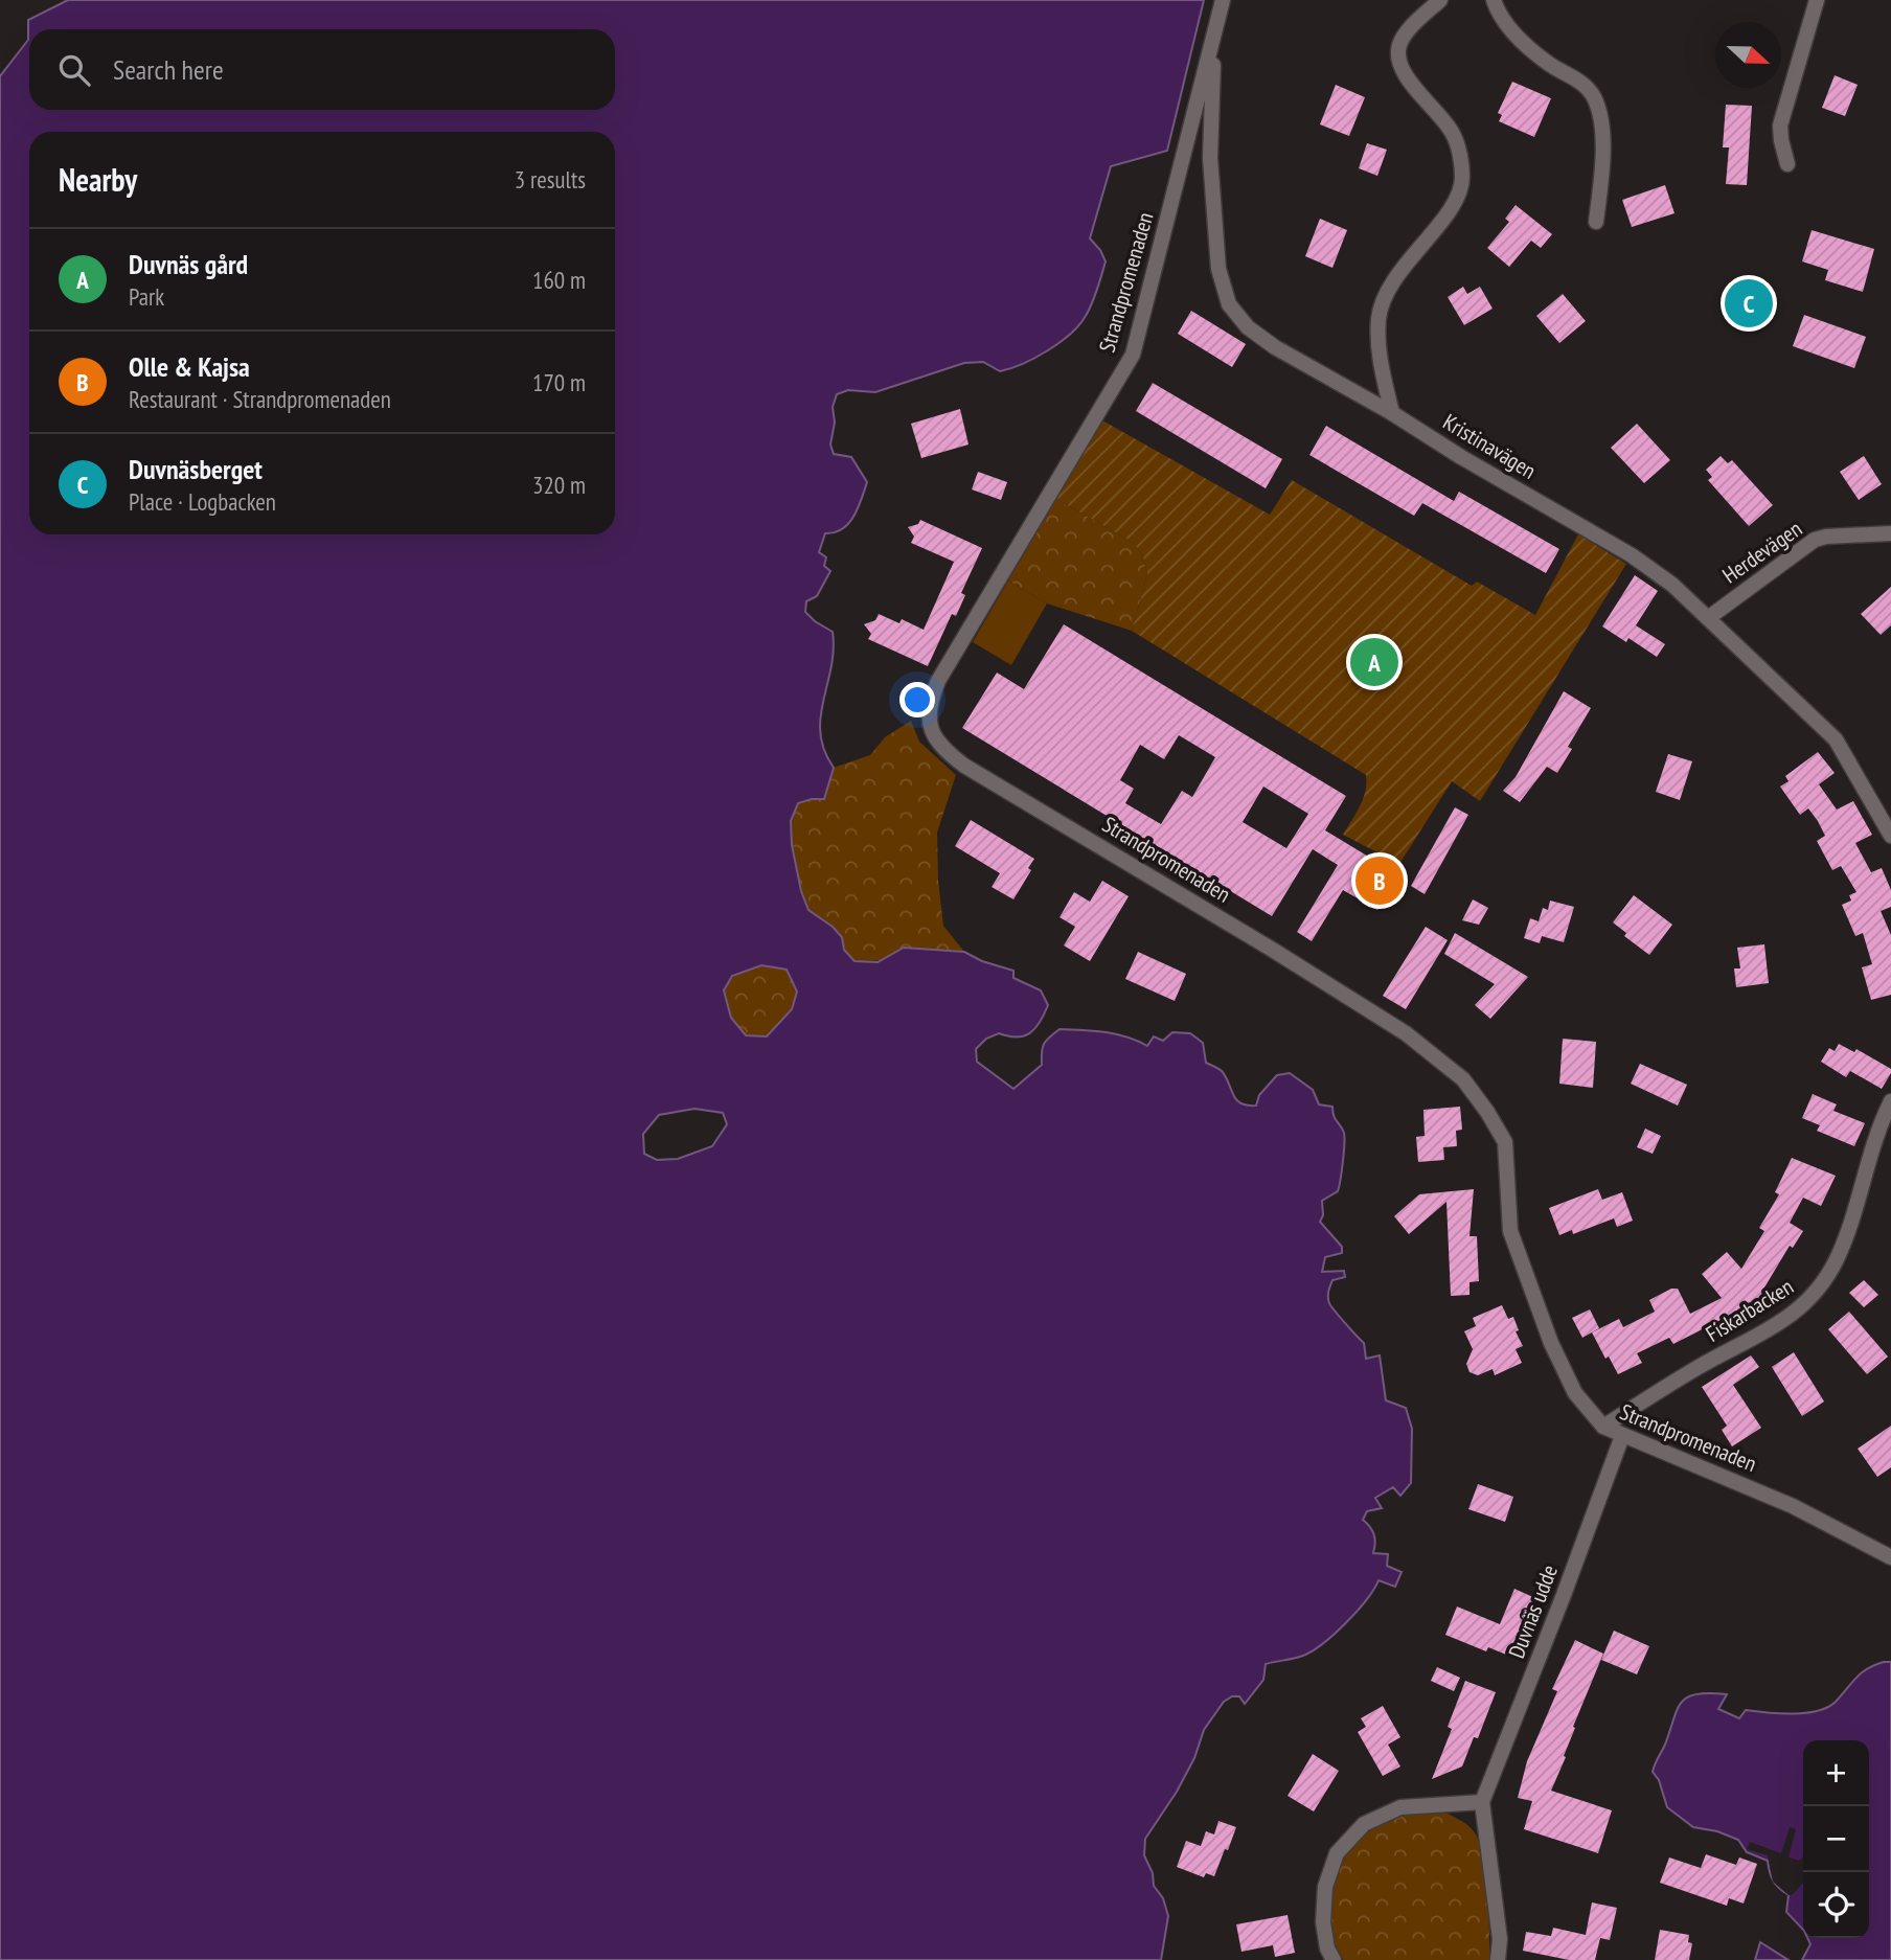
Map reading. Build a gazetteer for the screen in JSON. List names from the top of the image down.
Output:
{
  "streets": {
    "street": [
      "Strandpromenaden",
      "Kristinavägen",
      "Herdevägen",
      "Fiskarbacken",
      "Duvnäs udde"
    ]
  },
  "crossings": [
    ["Strandpromenaden", "Kristinavägen"],
    ["Strandpromenaden", "Fiskarbacken"],
    ["Strandpromenaden", "Duvnäs udde"],
    ["Kristinavägen", "Herdevägen"]
  ],
  "north": "right",
  "page": {
    "search": "Search here",
    "heading": ["Nearby", "3 results"],
    "list": [
      {
        "mark": "A",
        "name": "Duvnäs gård",
        "note": "Park",
        "value": "160 m"
      },
      {
        "mark": "B",
        "name": "Olle & Kajsa",
        "note": "Restaurant · Strandpromenaden",
        "value": "170 m"
      },
      {
        "mark": "C",
        "name": "Duvnäsberget",
        "note": "Place · Logbacken",
        "value": "320 m"
      }
    ],
    "pins": ["C", "A", "B"],
    "map_buttons": ["+", "−"]
  }
}
